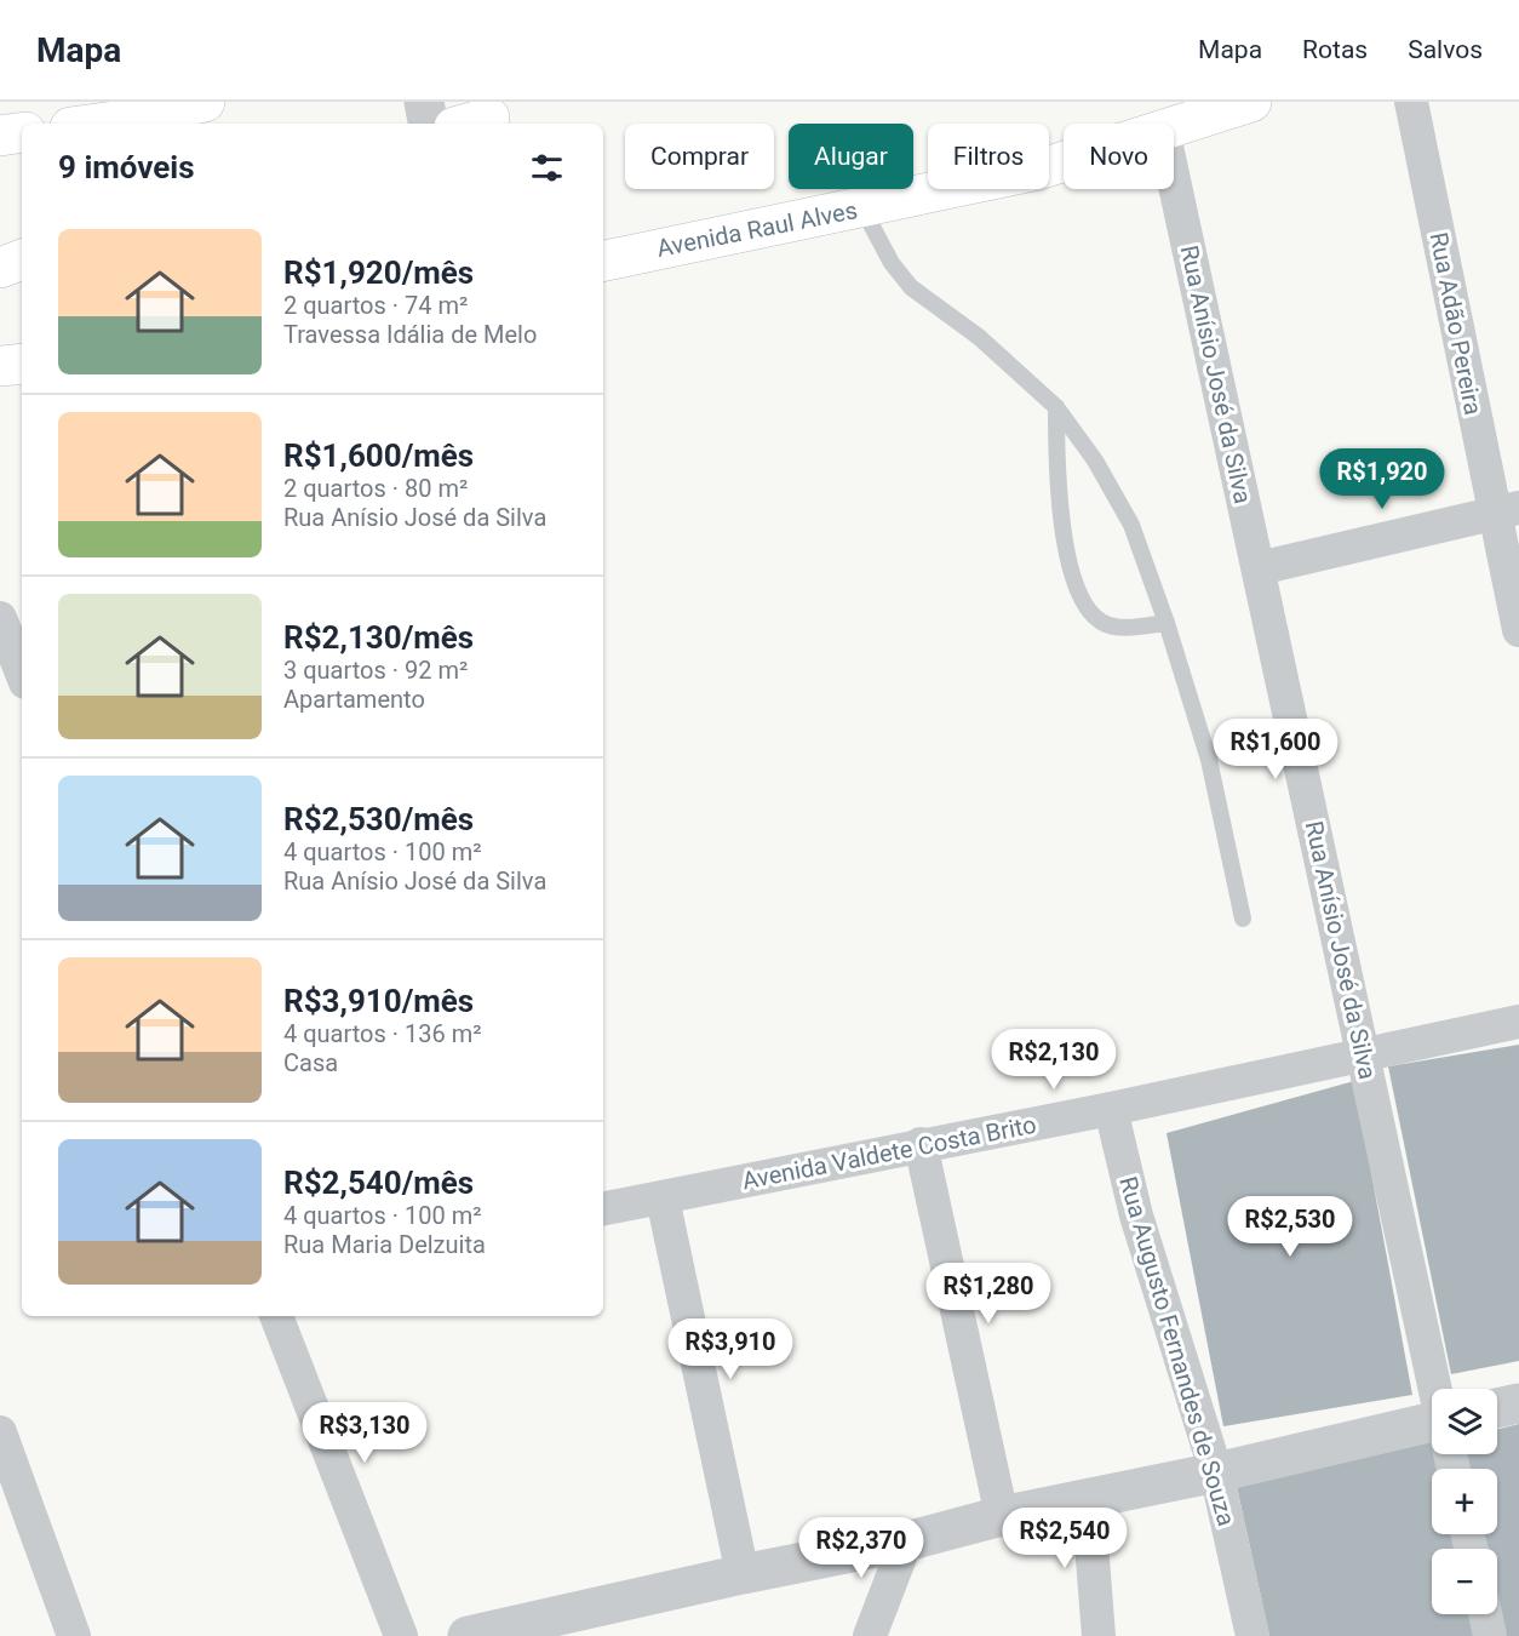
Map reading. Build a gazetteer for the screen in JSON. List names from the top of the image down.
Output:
{
  "streets": {
    "main road": ["Avenida Raul Alves"],
    "street": [
      "Rua Adão Pereira",
      "Rua Anísio José da Silva",
      "Avenida Valdete Costa Brito",
      "Rua Augusto Fernandes de Souza"
    ]
  },
  "crossings": [
    ["Rua Anísio José da Silva", "Avenida Valdete Costa Brito"],
    ["Avenida Valdete Costa Brito", "Rua Augusto Fernandes de Souza"]
  ],
  "page": {
    "header": "Mapa",
    "nav": ["Mapa", "Rotas", "Salvos"],
    "chip": [
      "Comprar",
      "Alugar",
      "Filtros",
      "Novo"
    ],
    "heading": "9 imóveis",
    "list": [
      {
        "name": "R$1,920/mês",
        "note": "2 quartos · 74 m² · Travessa Idália de Melo"
      },
      {
        "name": "R$1,600/mês",
        "note": "2 quartos · 80 m² · Rua Anísio José da Silva"
      },
      {
        "name": "R$2,130/mês",
        "note": "3 quartos · 92 m² · Apartamento"
      },
      {
        "name": "R$2,530/mês",
        "note": "4 quartos · 100 m² · Rua Anísio José da Silva"
      },
      {
        "name": "R$3,910/mês",
        "note": "4 quartos · 136 m² · Casa"
      },
      {
        "name": "R$2,540/mês",
        "note": "4 quartos · 100 m² · Rua Maria Delzuita"
      }
    ],
    "price": [
      "R$1,920",
      "R$1,600",
      "R$2,130",
      "R$2,530",
      "R$1,280",
      "R$3,910",
      "R$3,130",
      "R$2,540",
      "R$2,370"
    ],
    "map_buttons": ["+", "−"]
  }
}
